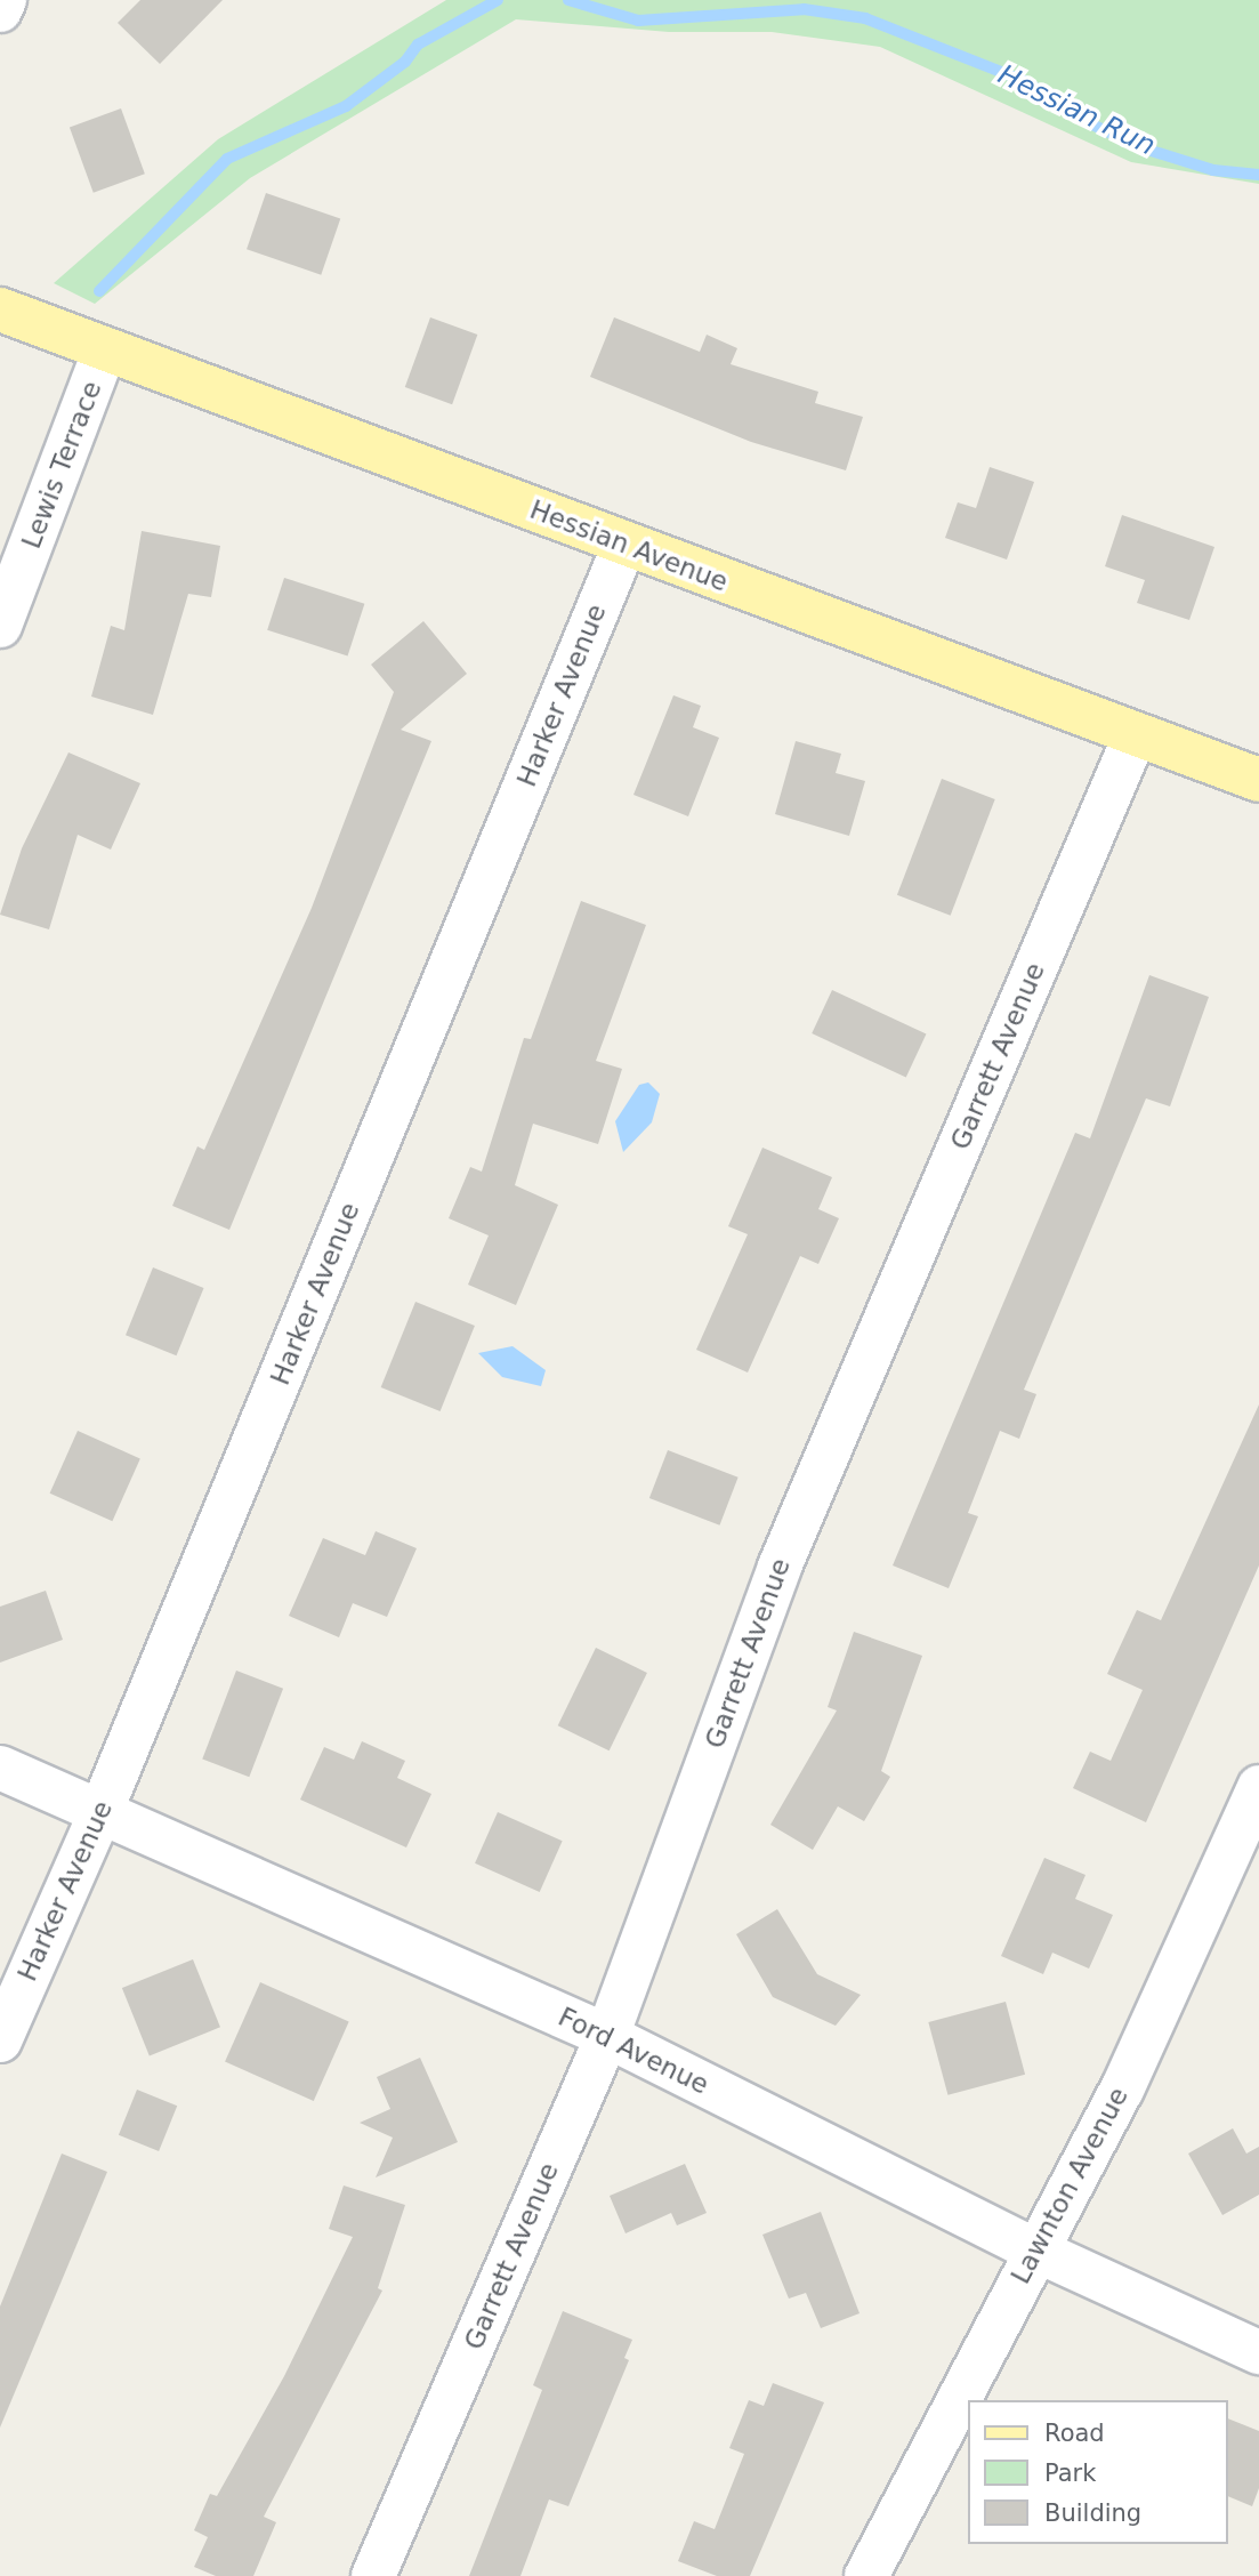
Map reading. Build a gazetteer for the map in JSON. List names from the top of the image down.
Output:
{
  "streets": {
    "main road": ["Hessian Avenue"],
    "street": [
      "Lewis Terrace",
      "Harker Avenue",
      "Garrett Avenue",
      "Ford Avenue",
      "Lawnton Avenue"
    ]
  },
  "crossings": [
    ["Lewis Terrace", "Hessian Avenue"],
    ["Hessian Avenue", "Harker Avenue"],
    ["Hessian Avenue", "Garrett Avenue"],
    ["Harker Avenue", "Ford Avenue"],
    ["Garrett Avenue", "Ford Avenue"],
    ["Ford Avenue", "Lawnton Avenue"]
  ],
  "water": ["Hessian Run"],
  "legend": ["Road", "Park", "Building"]
}
